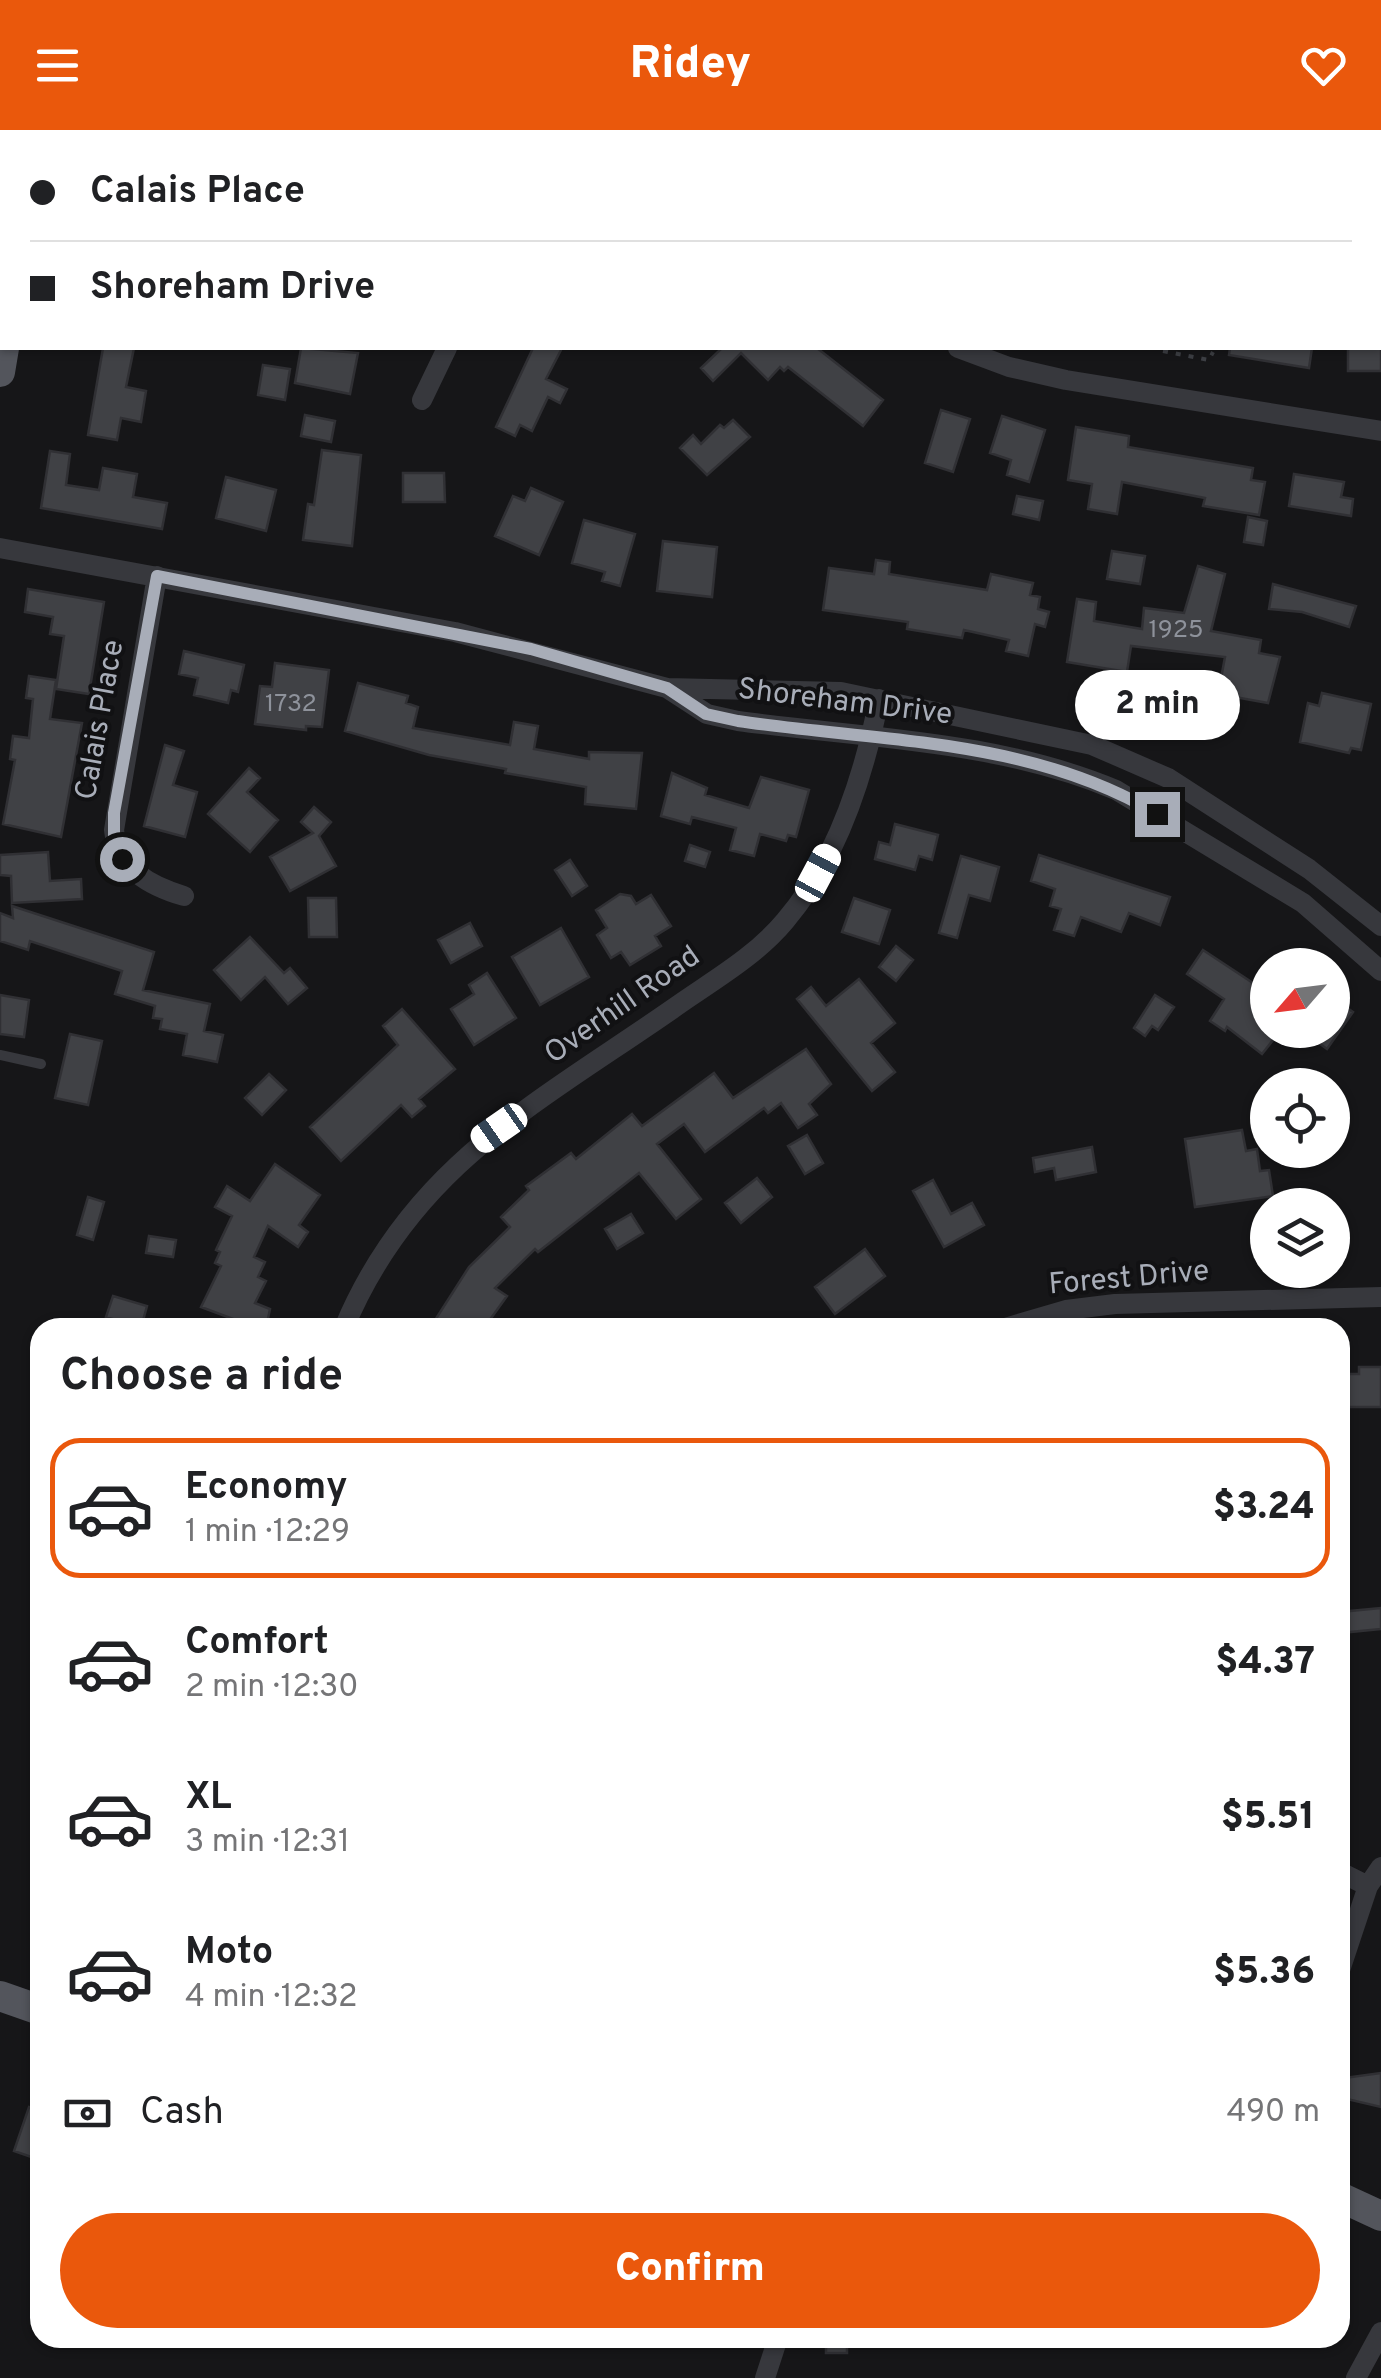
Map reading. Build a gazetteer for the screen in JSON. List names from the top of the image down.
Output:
{
  "streets": {
    "street": [
      "Shoreham Drive",
      "Calais Place",
      "Overhill Road",
      "Forest Drive"
    ]
  },
  "crossings": [
    ["Shoreham Drive", "Calais Place"],
    ["Shoreham Drive", "Overhill Road"]
  ],
  "house_numbers": ["1925", "1732"],
  "north": "bottom left",
  "page": {
    "header": "Ridey",
    "banner": ["Calais Place", "Shoreham Drive"],
    "bubble": "2 min",
    "heading": "Choose a ride",
    "list": [
      {
        "name": "Economy",
        "note": "1 min · 12:29",
        "value": "$3.24"
      },
      {
        "name": "Comfort",
        "note": "2 min · 12:30",
        "value": "$4.37"
      },
      {
        "name": "XL",
        "note": "3 min · 12:31",
        "value": "$5.51"
      },
      {
        "name": "Moto",
        "note": "4 min · 12:32",
        "value": "$5.36"
      }
    ],
    "pay": ["Cash", "490 m"],
    "buttons": "Confirm"
  }
}
